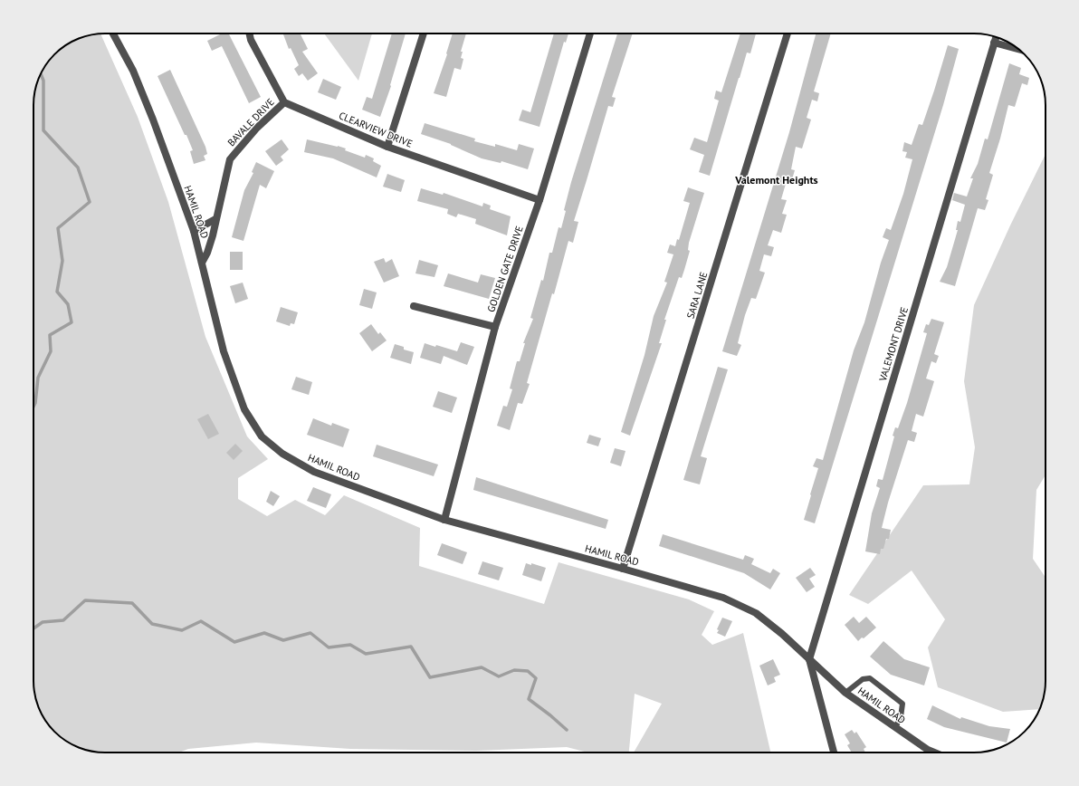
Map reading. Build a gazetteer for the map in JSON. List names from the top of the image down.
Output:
{
  "streets": {
    "street": [
      "BAVALE DRIVE",
      "CLEARVIEW DRIVE",
      "HAMIL ROAD",
      "GOLDEN GATE DRIVE",
      "SARA LANE",
      "VALEMONT DRIVE"
    ]
  },
  "crossings": [
    ["BAVALE DRIVE", "CLEARVIEW DRIVE"],
    ["BAVALE DRIVE", "HAMIL ROAD"],
    ["CLEARVIEW DRIVE", "GOLDEN GATE DRIVE"],
    ["HAMIL ROAD", "GOLDEN GATE DRIVE"],
    ["HAMIL ROAD", "SARA LANE"],
    ["HAMIL ROAD", "VALEMONT DRIVE"]
  ],
  "districts": ["Valemont Heights"]
}
